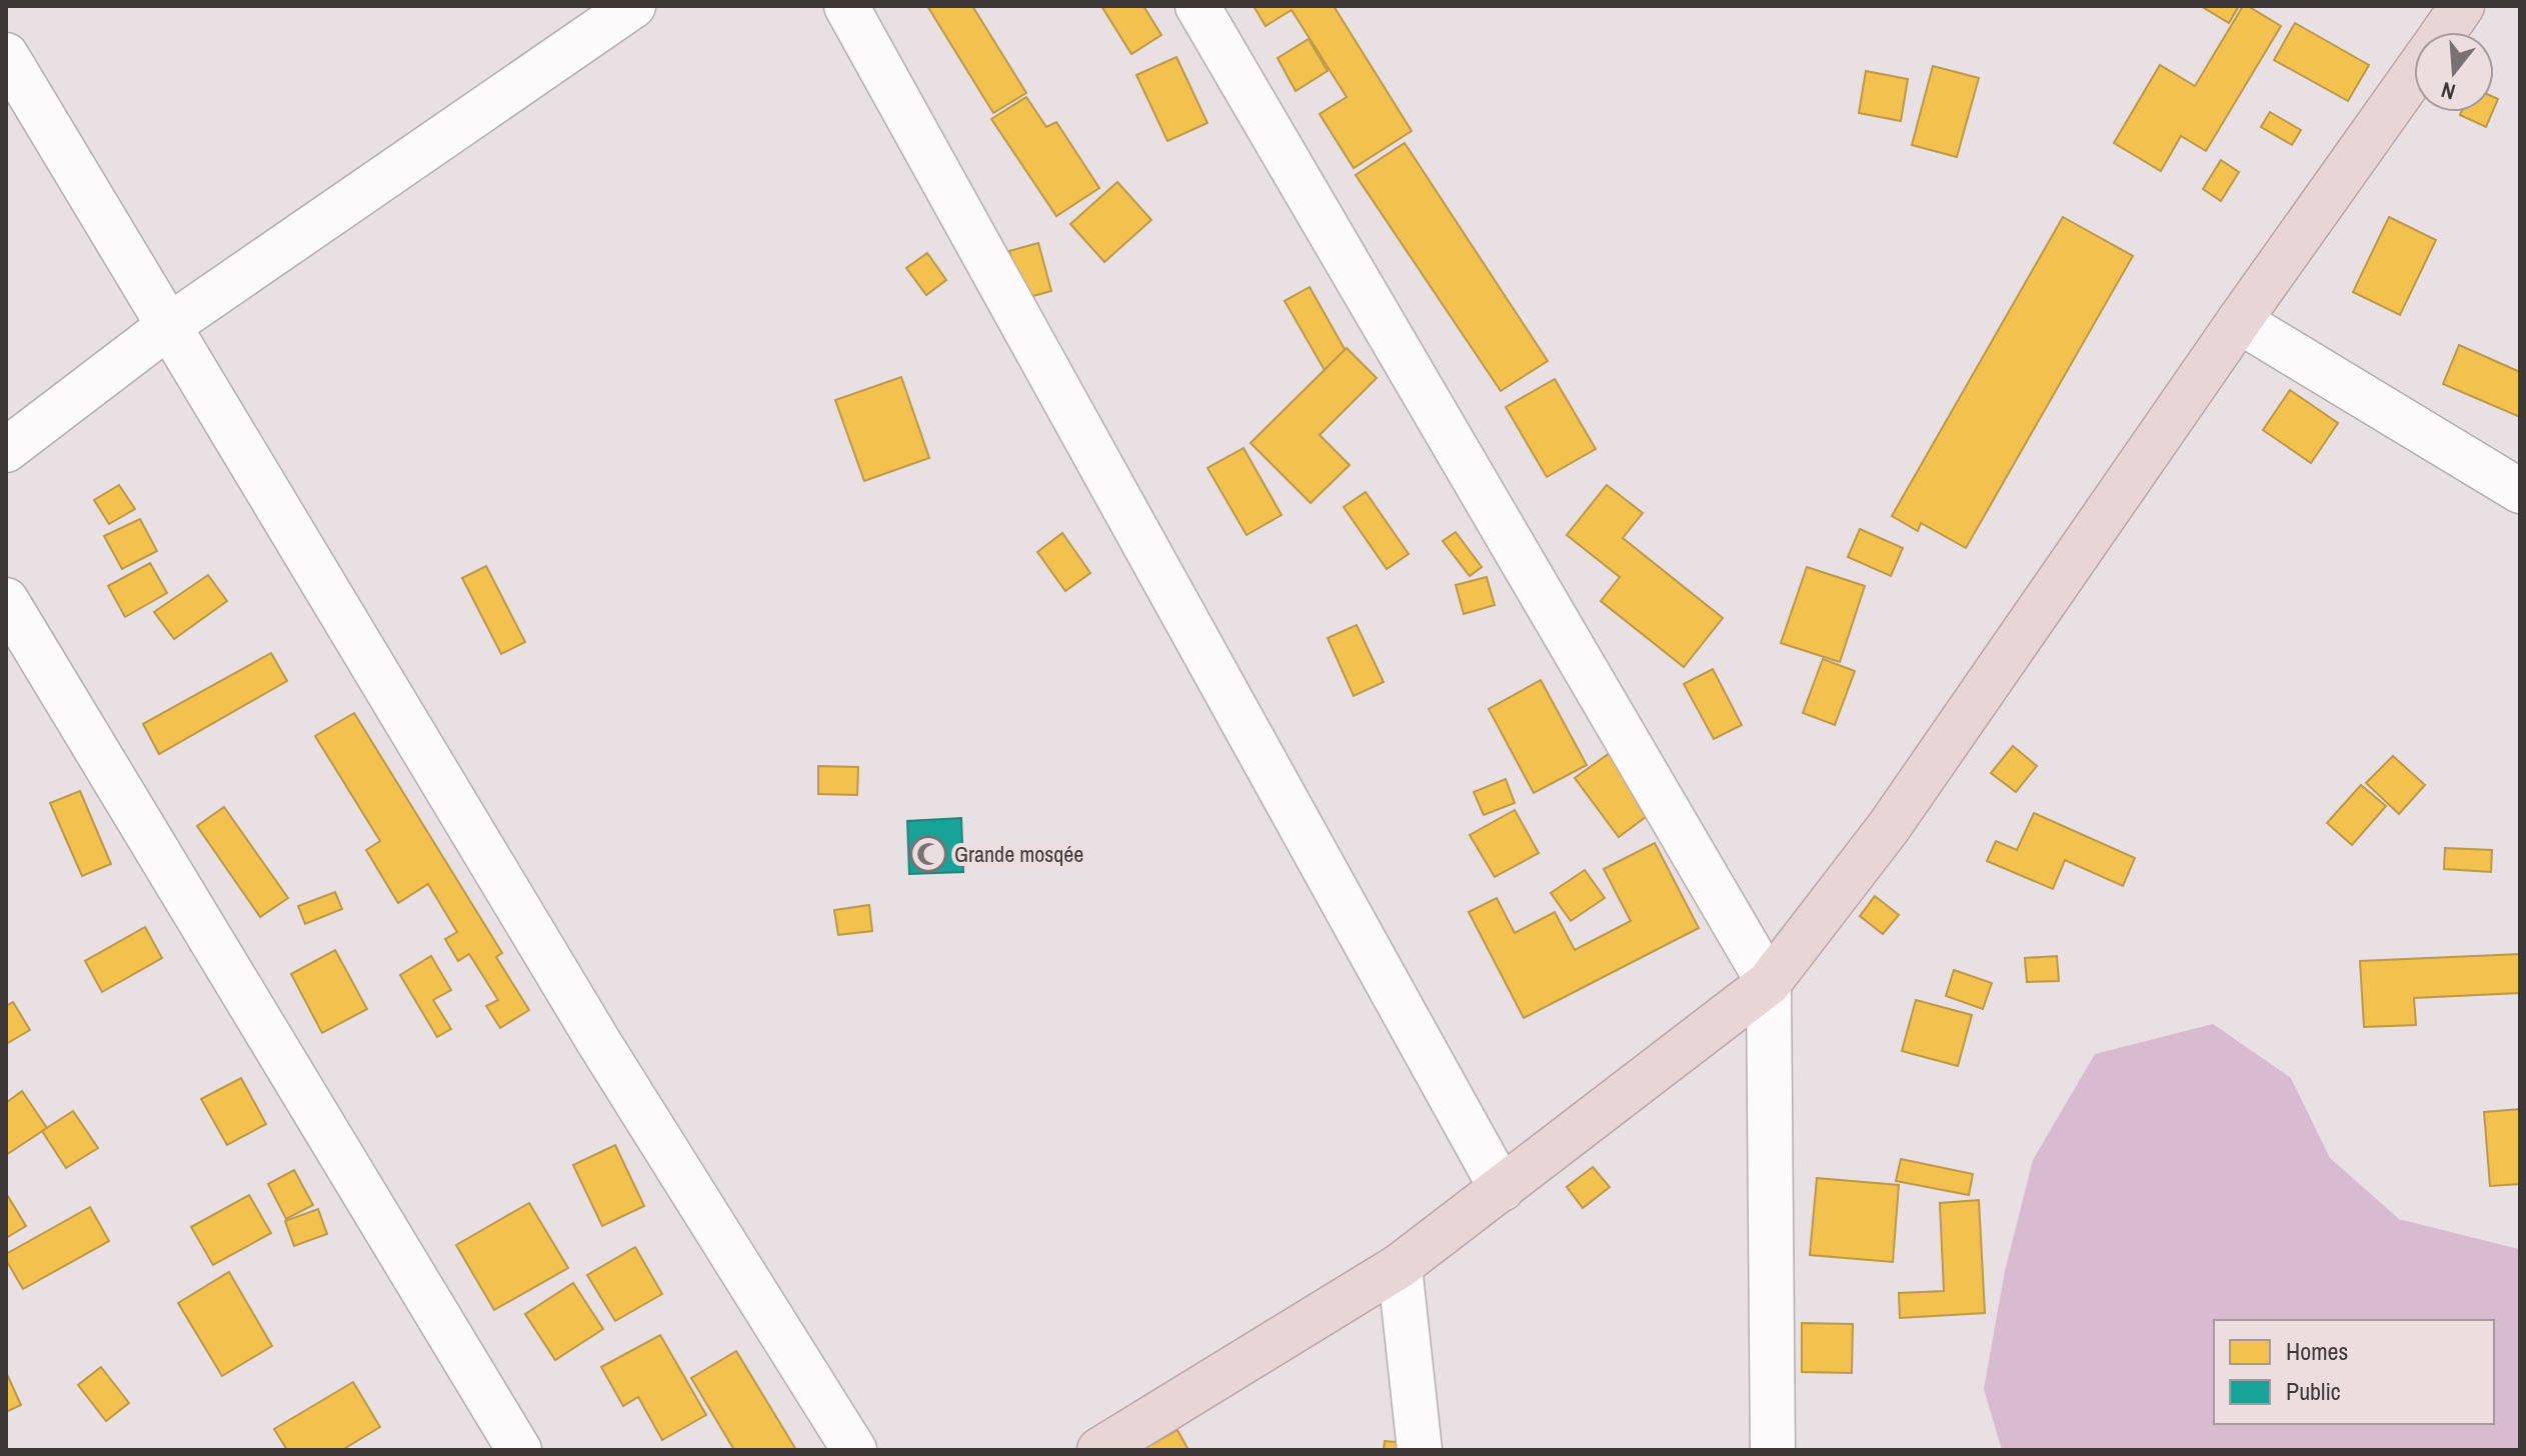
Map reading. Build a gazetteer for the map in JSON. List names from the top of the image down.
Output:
{
  "places": {
    "mosque": ["Grande mosqée"]
  },
  "legend": ["Homes", "Public"],
  "north": "bottom"
}
